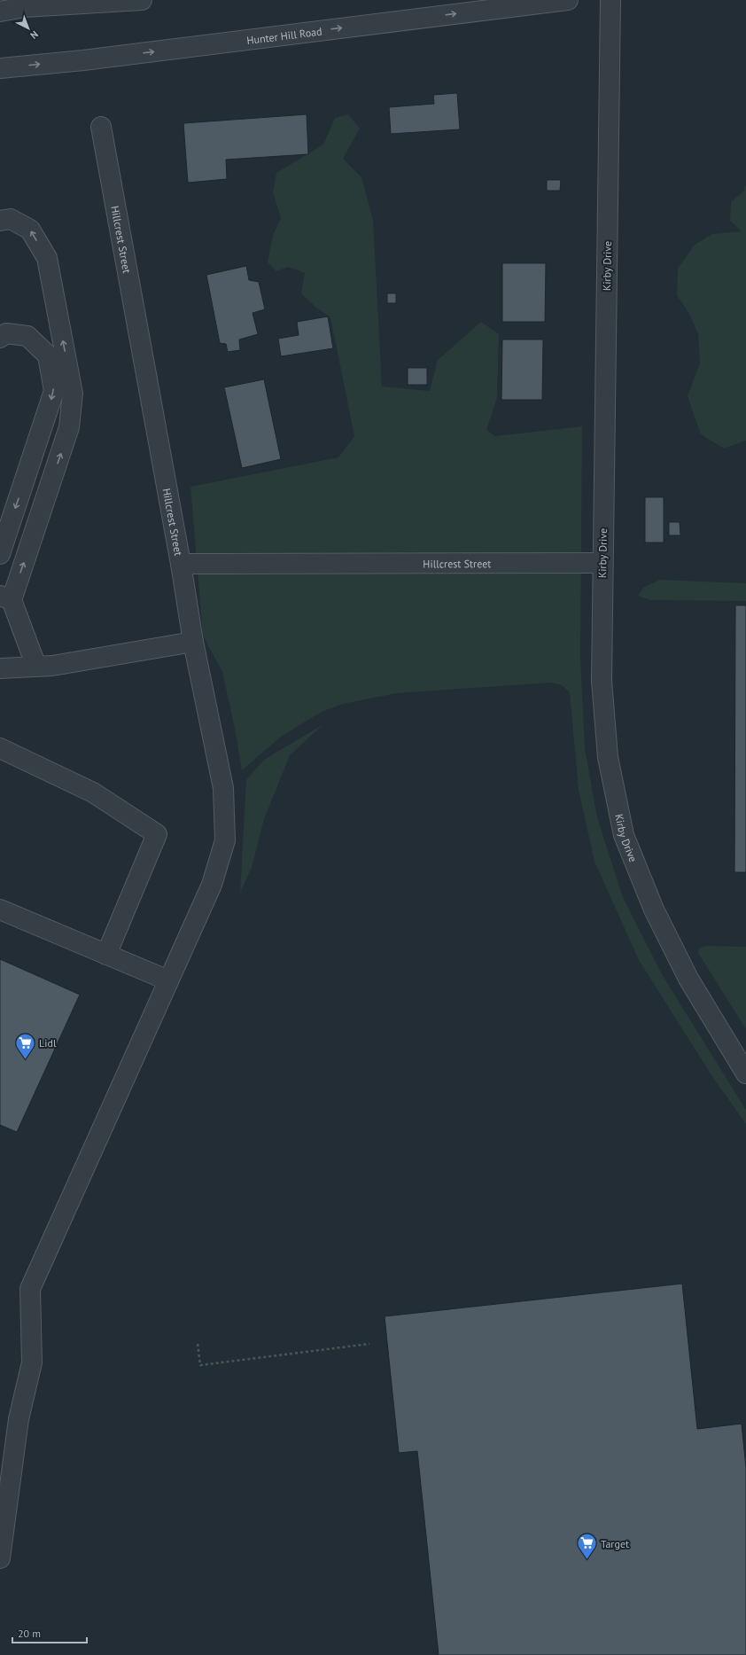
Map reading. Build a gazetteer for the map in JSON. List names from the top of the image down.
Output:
{
  "streets": {
    "street": ["Hunter Hill Road", "Hillcrest Street", "Kirby Drive"]
  },
  "crossings": [
    ["Hillcrest Street", "Kirby Drive"]
  ],
  "one_way": ["Hunter Hill Road"],
  "places": {
    "supermarket": ["Lidl", "Target"]
  },
  "scale_bar": "20 m",
  "north": "bottom right"
}
